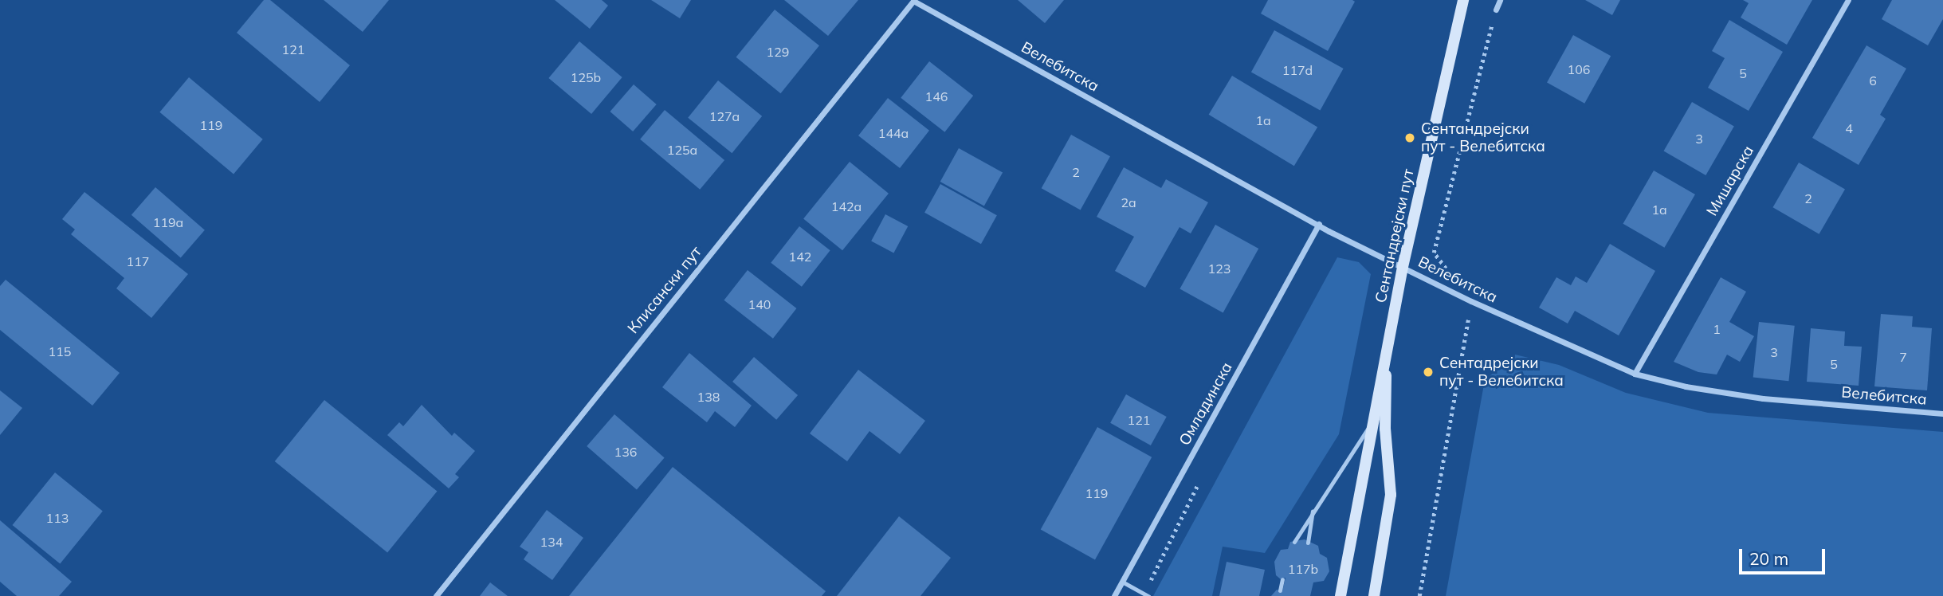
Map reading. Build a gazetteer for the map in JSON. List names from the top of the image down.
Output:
{
  "streets": {
    "main road": ["Сентандрејски пут"],
    "street": [
      "Велебитска",
      "Мишарска",
      "Клисански пут",
      "Омладинска"
    ]
  },
  "crossings": [
    ["Велебитска", "Мишарска"],
    ["Велебитска", "Сентандрејски пут"],
    ["Велебитска", "Клисански пут"],
    ["Велебитска", "Омладинска"]
  ],
  "places": ["Сентандрејски пут - Велебитска", "Сентадрејски пут - Велебитска"],
  "house_numbers": [
    "121",
    "129",
    "106",
    "117d",
    "5",
    "125b",
    "6",
    "146",
    "127a",
    "1a",
    "119",
    "4",
    "144a",
    "3",
    "125a",
    "2",
    "2",
    "2a",
    "142a",
    "1a",
    "119a",
    "142",
    "117",
    "123",
    "140",
    "1",
    "115",
    "3",
    "7",
    "5",
    "138",
    "121",
    "136",
    "119",
    "113",
    "134",
    "117b"
  ],
  "scale_bar": "20 m"
}
